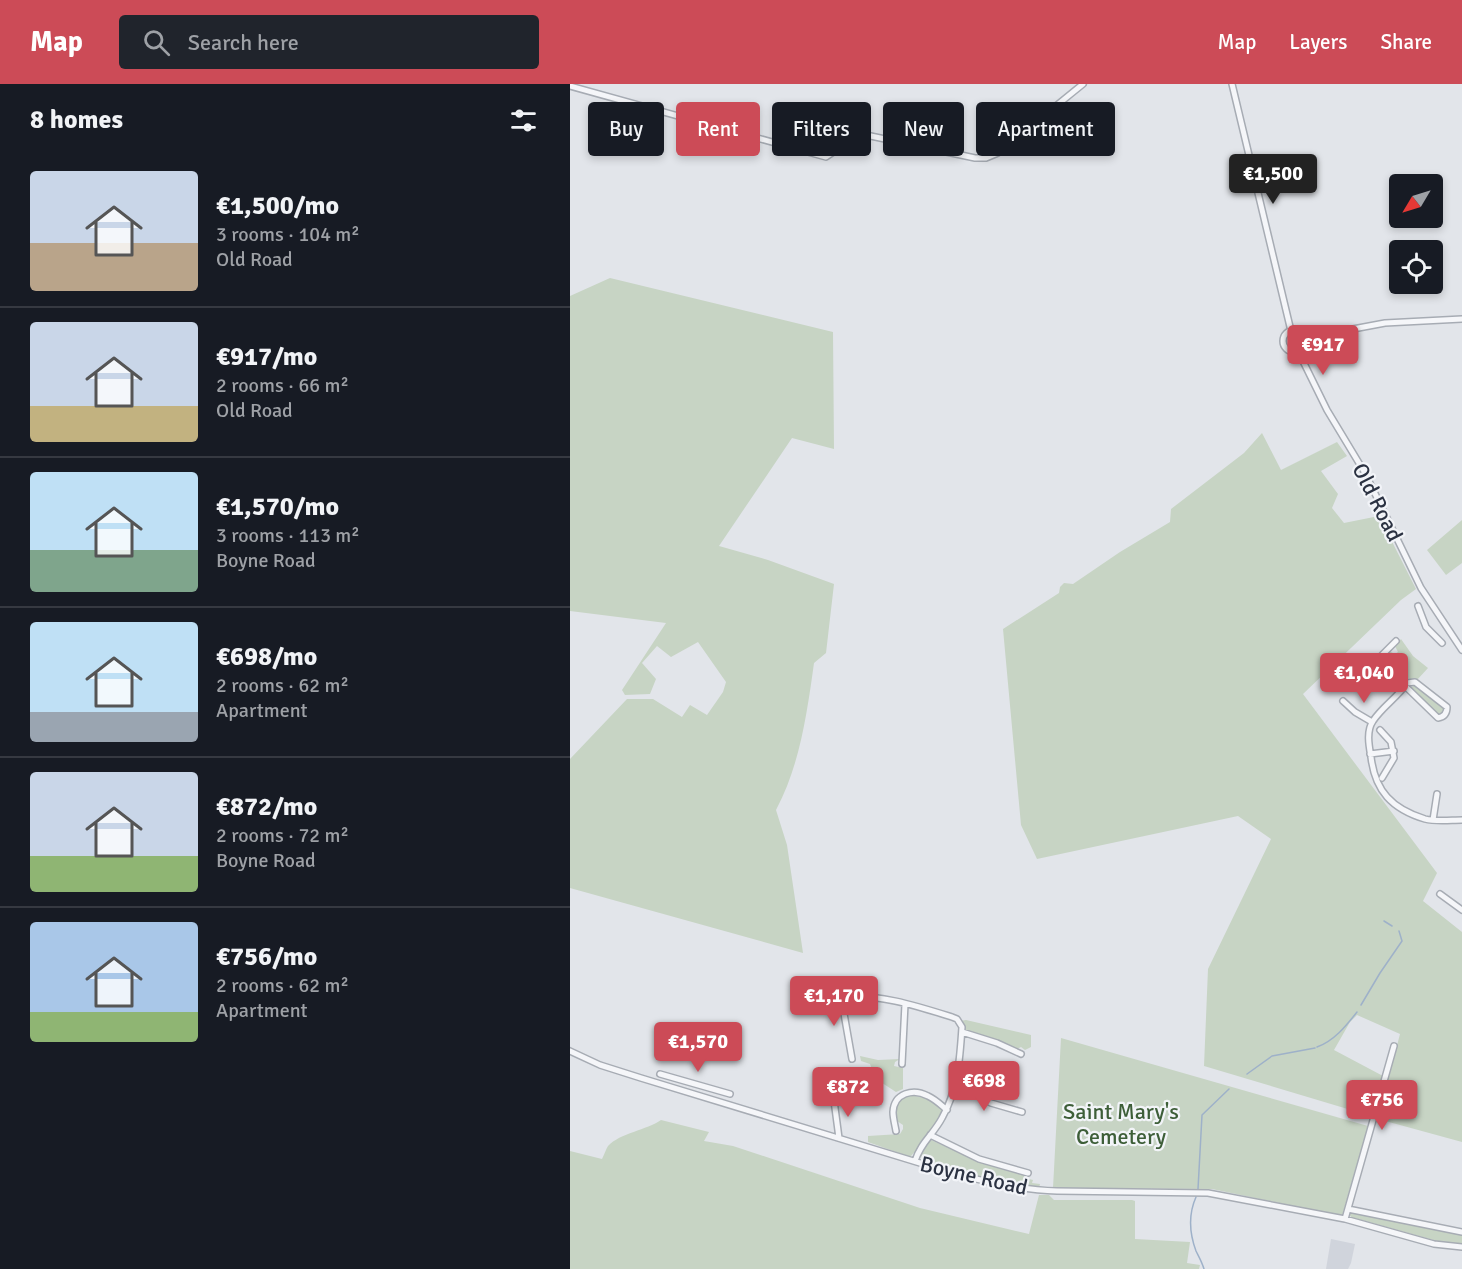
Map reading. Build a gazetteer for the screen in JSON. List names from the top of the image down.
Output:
{
  "streets": {
    "street": ["Old Road", "Boyne Road"]
  },
  "parks": ["Saint Mary's Cemetery"],
  "north": "bottom left",
  "page": {
    "header": "Map",
    "search": "Search here",
    "nav": ["Map", "Layers", "Share"],
    "heading": "8 homes",
    "chip": [
      "Buy",
      "Rent",
      "Filters",
      "New",
      "Apartment"
    ],
    "price": [
      "€1,500",
      "€917",
      "€1,040",
      "€1,170",
      "€1,570",
      "€698",
      "€872",
      "€756"
    ],
    "list": [
      {
        "name": "€1,500/mo",
        "note": "3 rooms · 104 m² · Old Road"
      },
      {
        "name": "€917/mo",
        "note": "2 rooms · 66 m² · Old Road"
      },
      {
        "name": "€1,570/mo",
        "note": "3 rooms · 113 m² · Boyne Road"
      },
      {
        "name": "€698/mo",
        "note": "2 rooms · 62 m² · Apartment"
      },
      {
        "name": "€872/mo",
        "note": "2 rooms · 72 m² · Boyne Road"
      },
      {
        "name": "€756/mo",
        "note": "2 rooms · 62 m² · Apartment"
      }
    ]
  }
}
